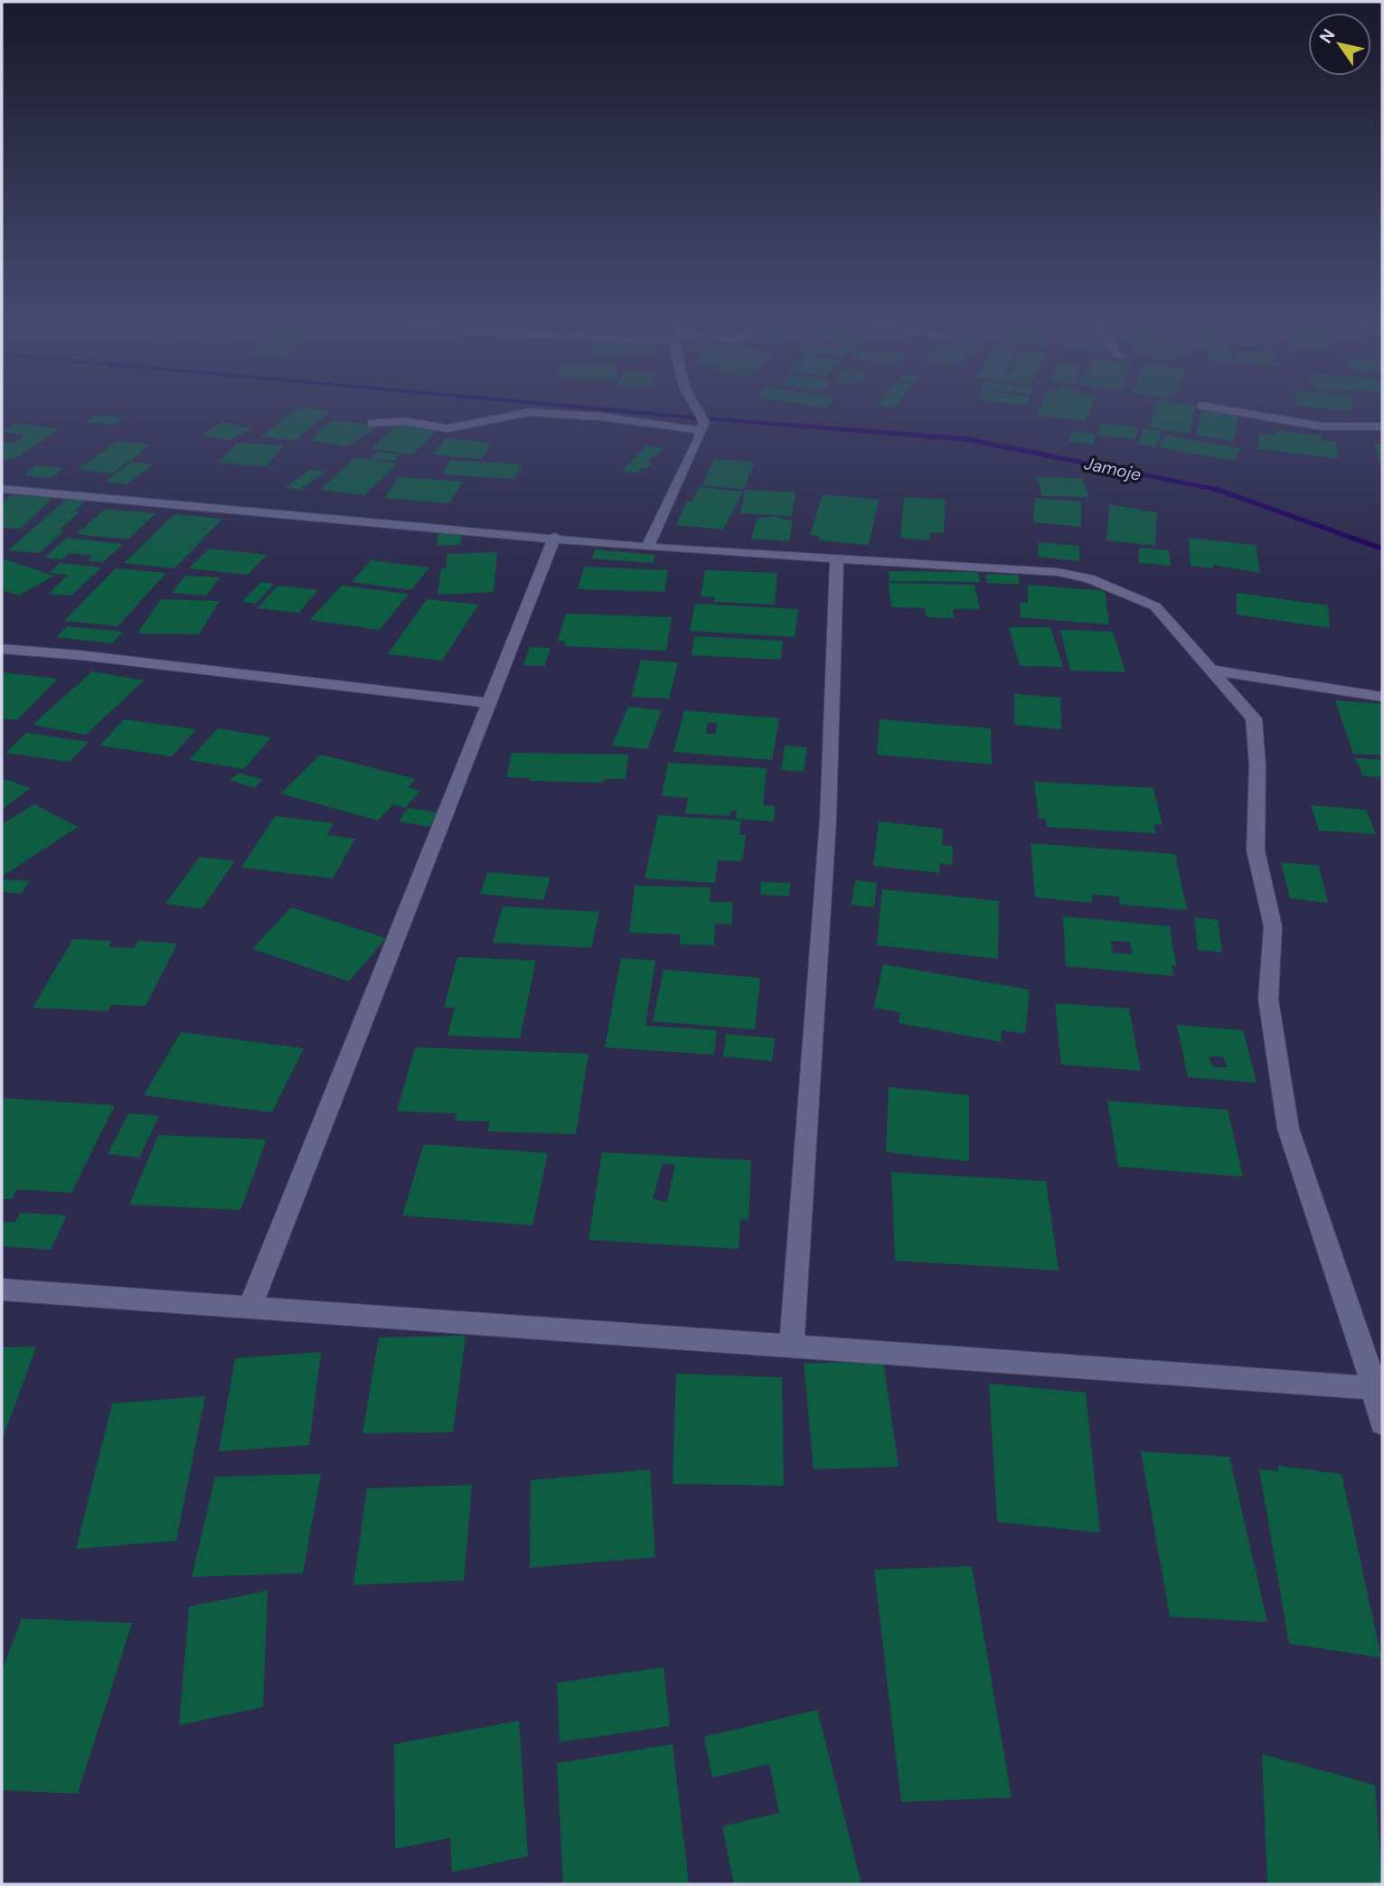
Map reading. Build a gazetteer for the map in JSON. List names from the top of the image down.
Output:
{
  "water": ["Jamoje"],
  "north": "top left"
}
